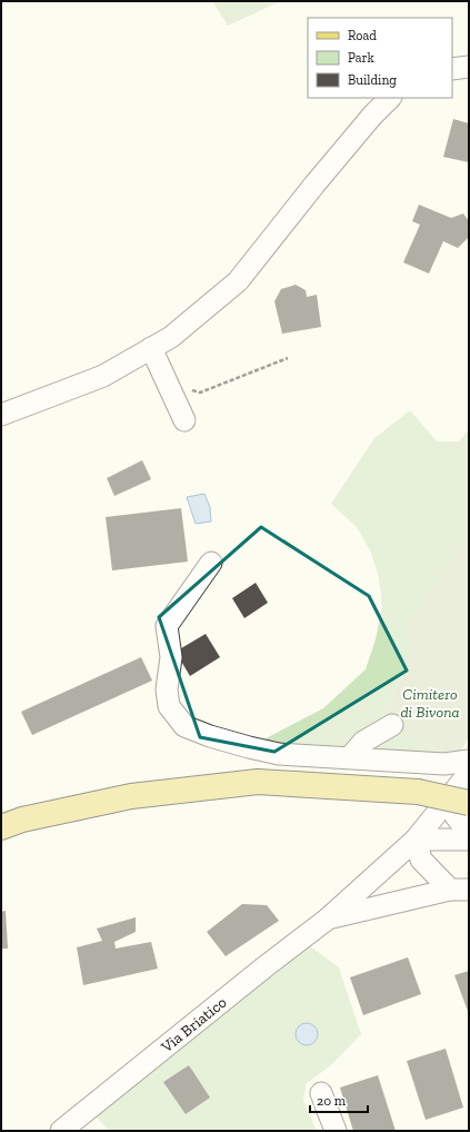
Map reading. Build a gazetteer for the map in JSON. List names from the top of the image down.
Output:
{
  "streets": {
    "street": ["Via Briatico"]
  },
  "parks": ["Cimitero di Bivona"],
  "legend": ["Road", "Park", "Building"],
  "scale_bar": "20 m"
}
